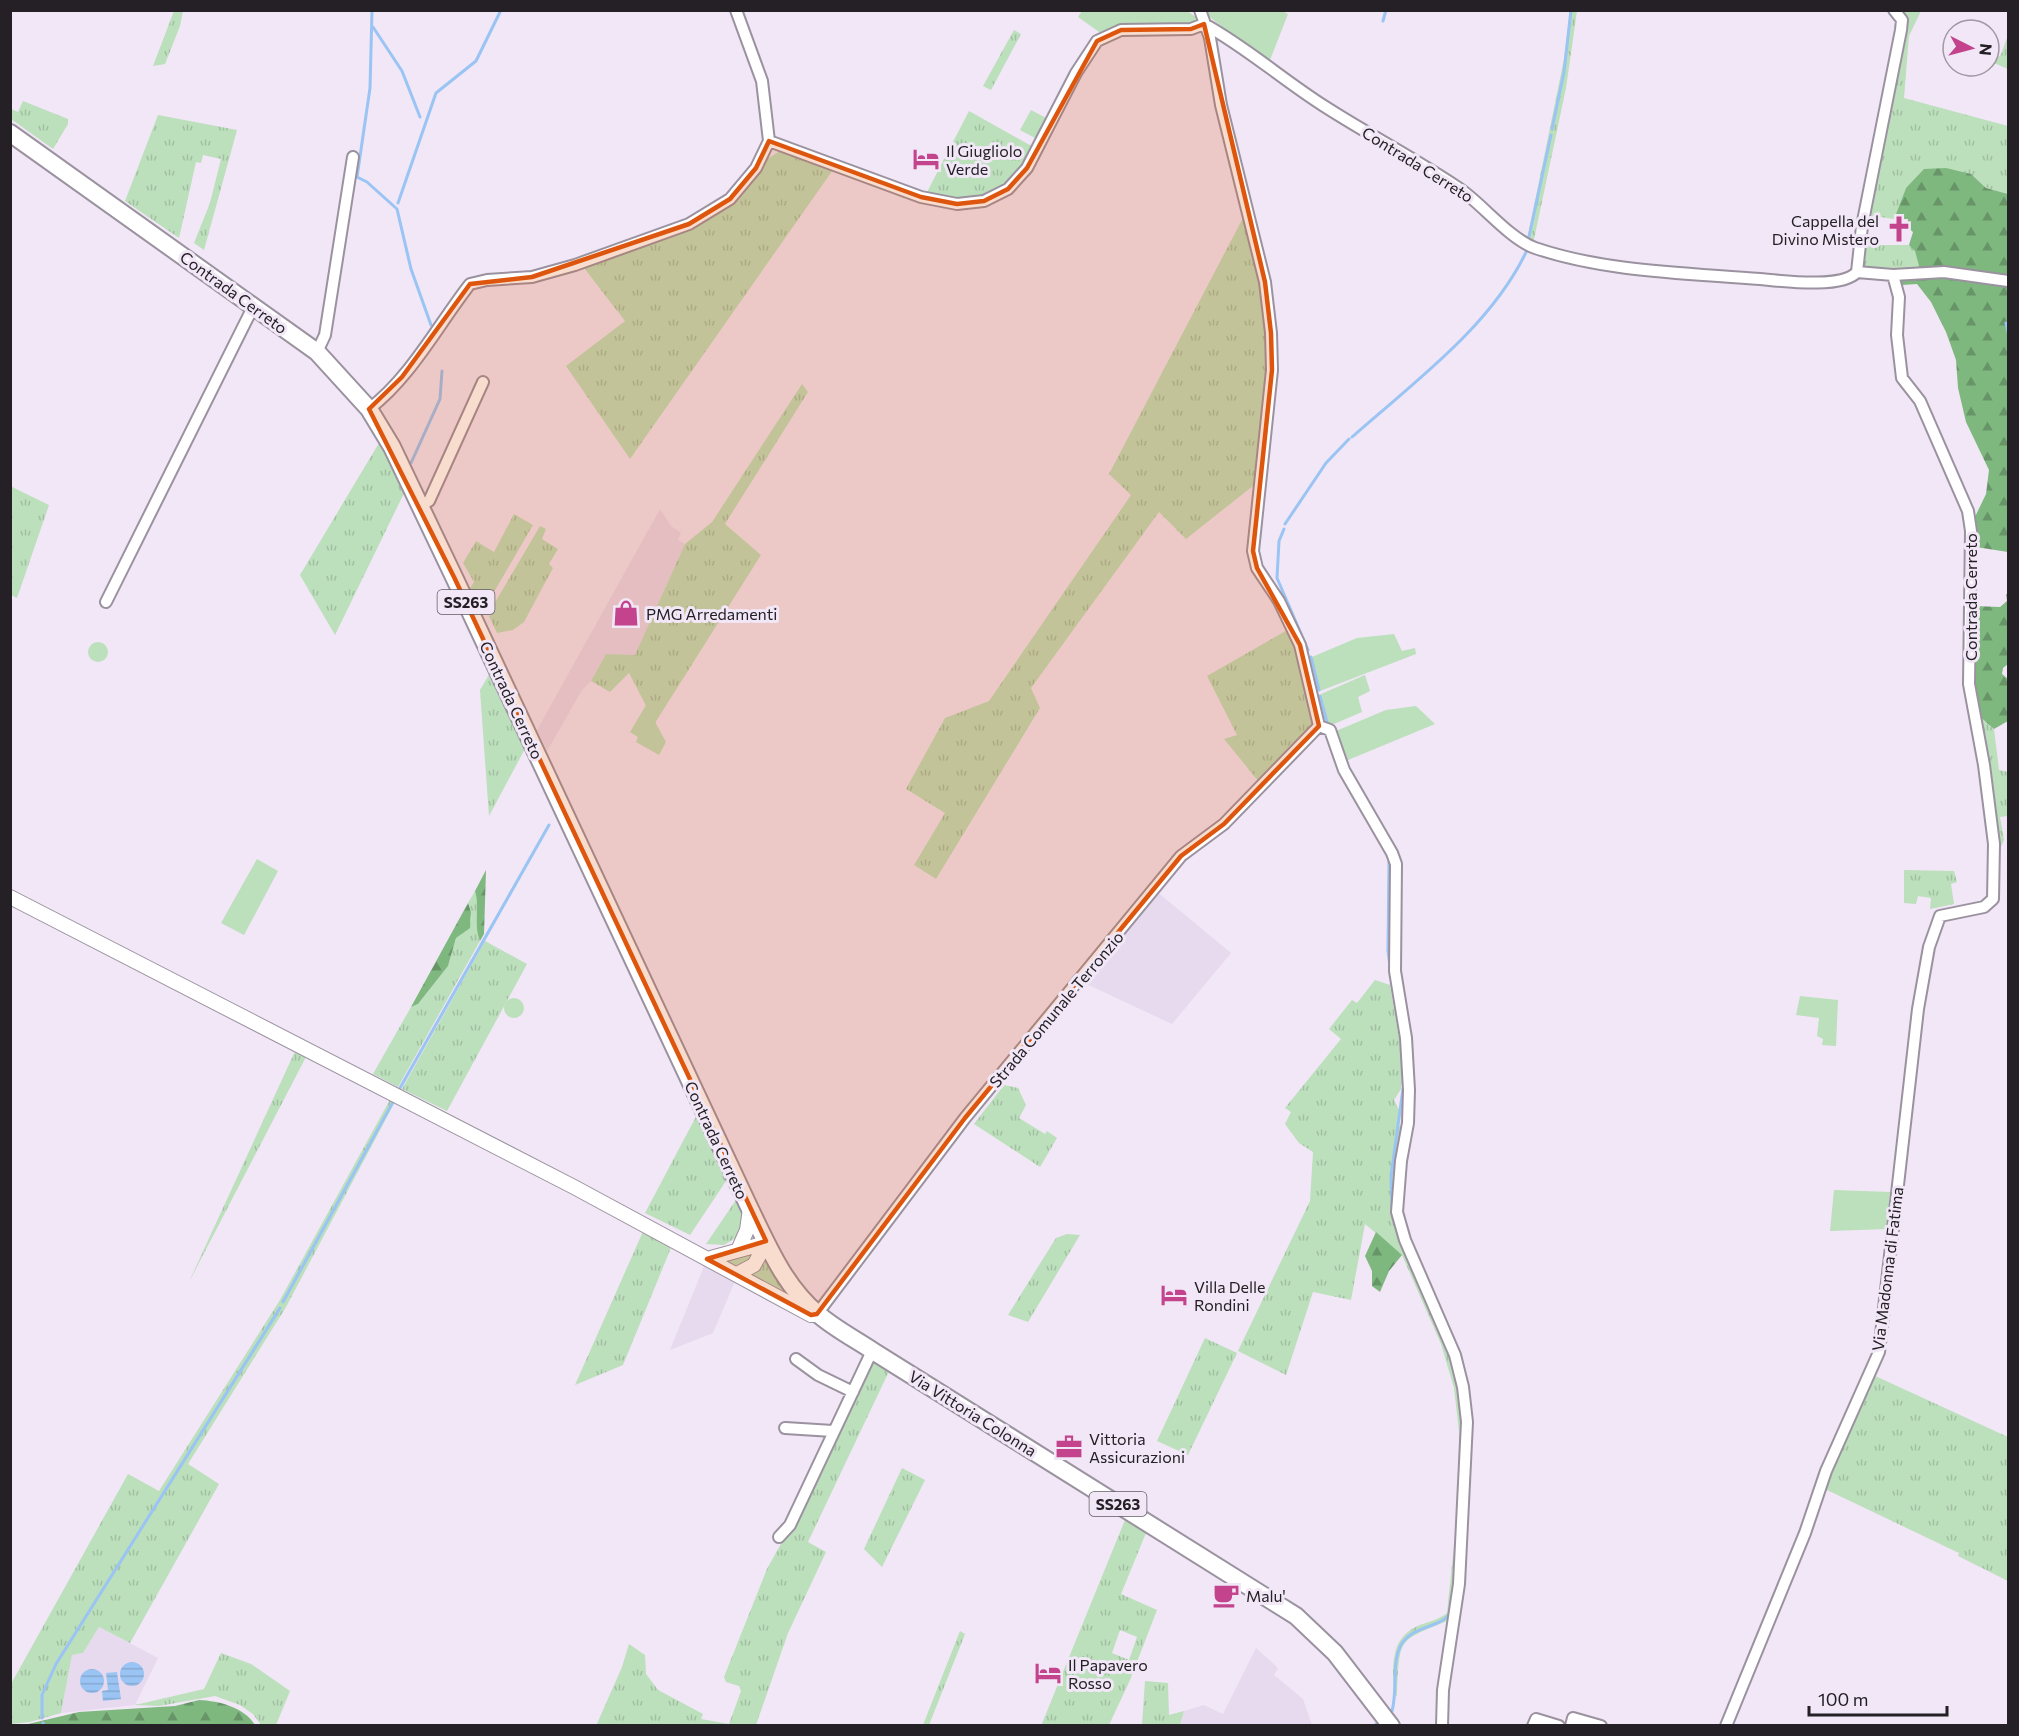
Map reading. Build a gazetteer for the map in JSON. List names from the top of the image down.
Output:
{
  "streets": {
    "main road": ["Contrada Cerreto", "SS263", "Via Vittoria Colonna"],
    "street": ["Strada Comunale Terronzio", "Via Madonna di Fatima"]
  },
  "crossings": [
    ["Contrada Cerreto", "Via Madonna di Fatima"],
    ["Contrada Cerreto", "Via Vittoria Colonna"],
    ["Strada Comunale Terronzio", "Via Vittoria Colonna"]
  ],
  "places": {
    "hotel": ["Il Giugliolo Verde", "Villa Delle Rondini", "Il Papavero Rosso"],
    "church": ["Cappella del Divino Mistero"],
    "shop": ["PMG Arredamenti"],
    "office": ["Vittoria Assicurazioni"],
    "cafe": ["Malu'"]
  },
  "scale_bar": "100 m",
  "north": "right"
}
